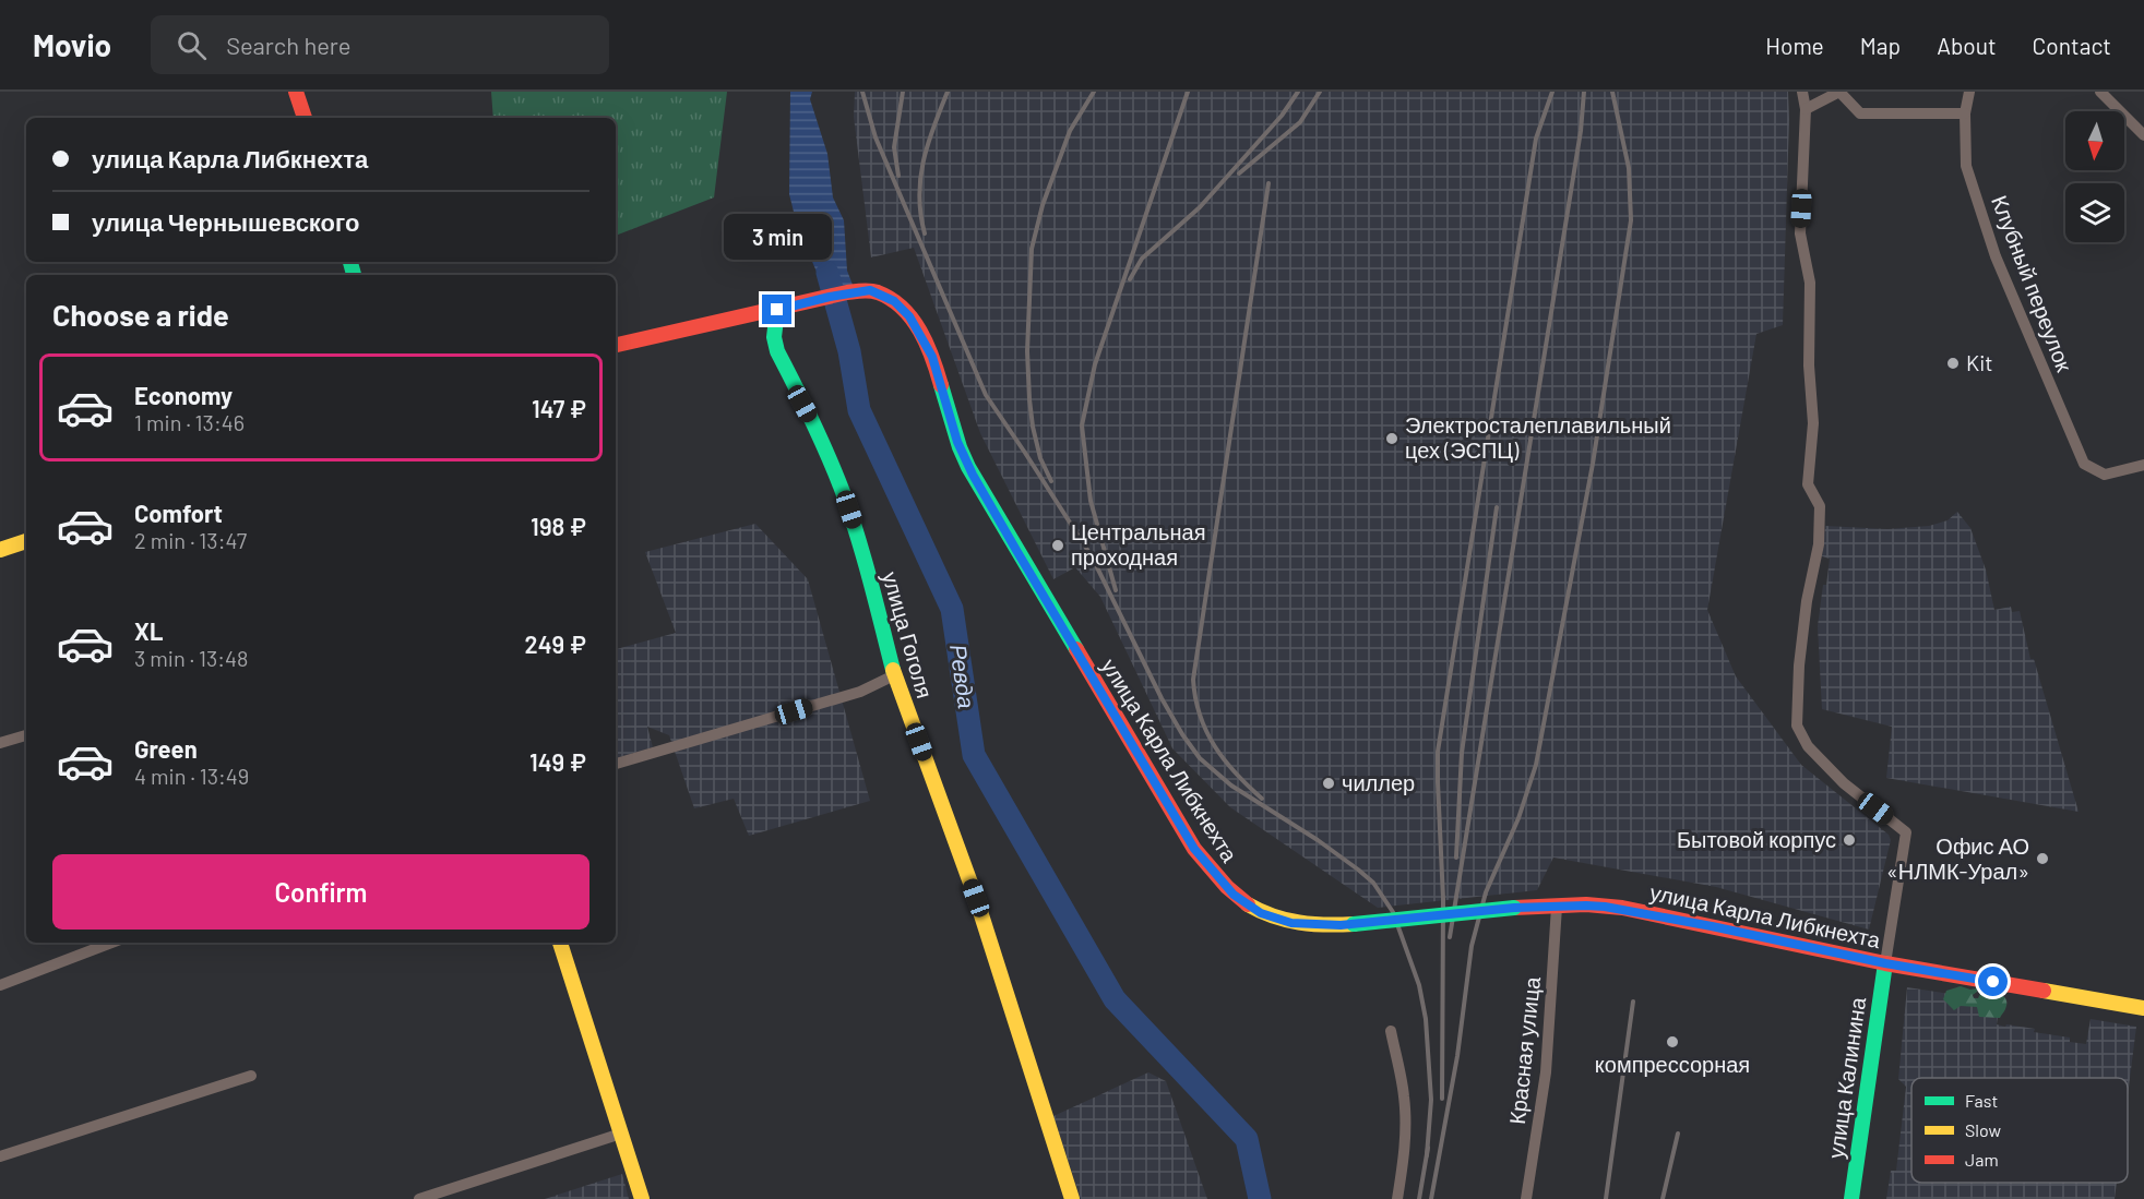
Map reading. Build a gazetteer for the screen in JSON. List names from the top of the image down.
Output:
{
  "streets": {
    "main road": ["улица Гоголя", "улица Карла Либкнехта", "улица Калинина"],
    "street": ["Клубный переулок", "Красная улица"]
  },
  "crossings": [
    ["улица Гоголя", "улица Карла Либкнехта"],
    ["улица Карла Либкнехта", "Красная улица"],
    ["улица Карла Либкнехта", "улица Калинина"]
  ],
  "water": ["Ревда"],
  "places": [
    "Kit",
    "Электросталеплавильный цех (ЭСПЦ)",
    "Центральная проходная",
    "чиллер",
    "Бытовой корпус",
    "Офис АО «НЛМК-Урал»",
    "компрессорная"
  ],
  "legend": ["Fast", "Slow", "Jam"],
  "north": "bottom",
  "page": {
    "header": "Movio",
    "search": "Search here",
    "nav": [
      "Home",
      "Map",
      "About",
      "Contact"
    ],
    "banner": ["улица Карла Либкнехта", "улица Чернышевского"],
    "bubble": "3 min",
    "heading": "Choose a ride",
    "list": [
      {
        "name": "Economy",
        "note": "1 min · 13:46",
        "value": "147 ₽"
      },
      {
        "name": "Comfort",
        "note": "2 min · 13:47",
        "value": "198 ₽"
      },
      {
        "name": "XL",
        "note": "3 min · 13:48",
        "value": "249 ₽"
      },
      {
        "name": "Green",
        "note": "4 min · 13:49",
        "value": "149 ₽"
      }
    ],
    "buttons": "Confirm"
  }
}
